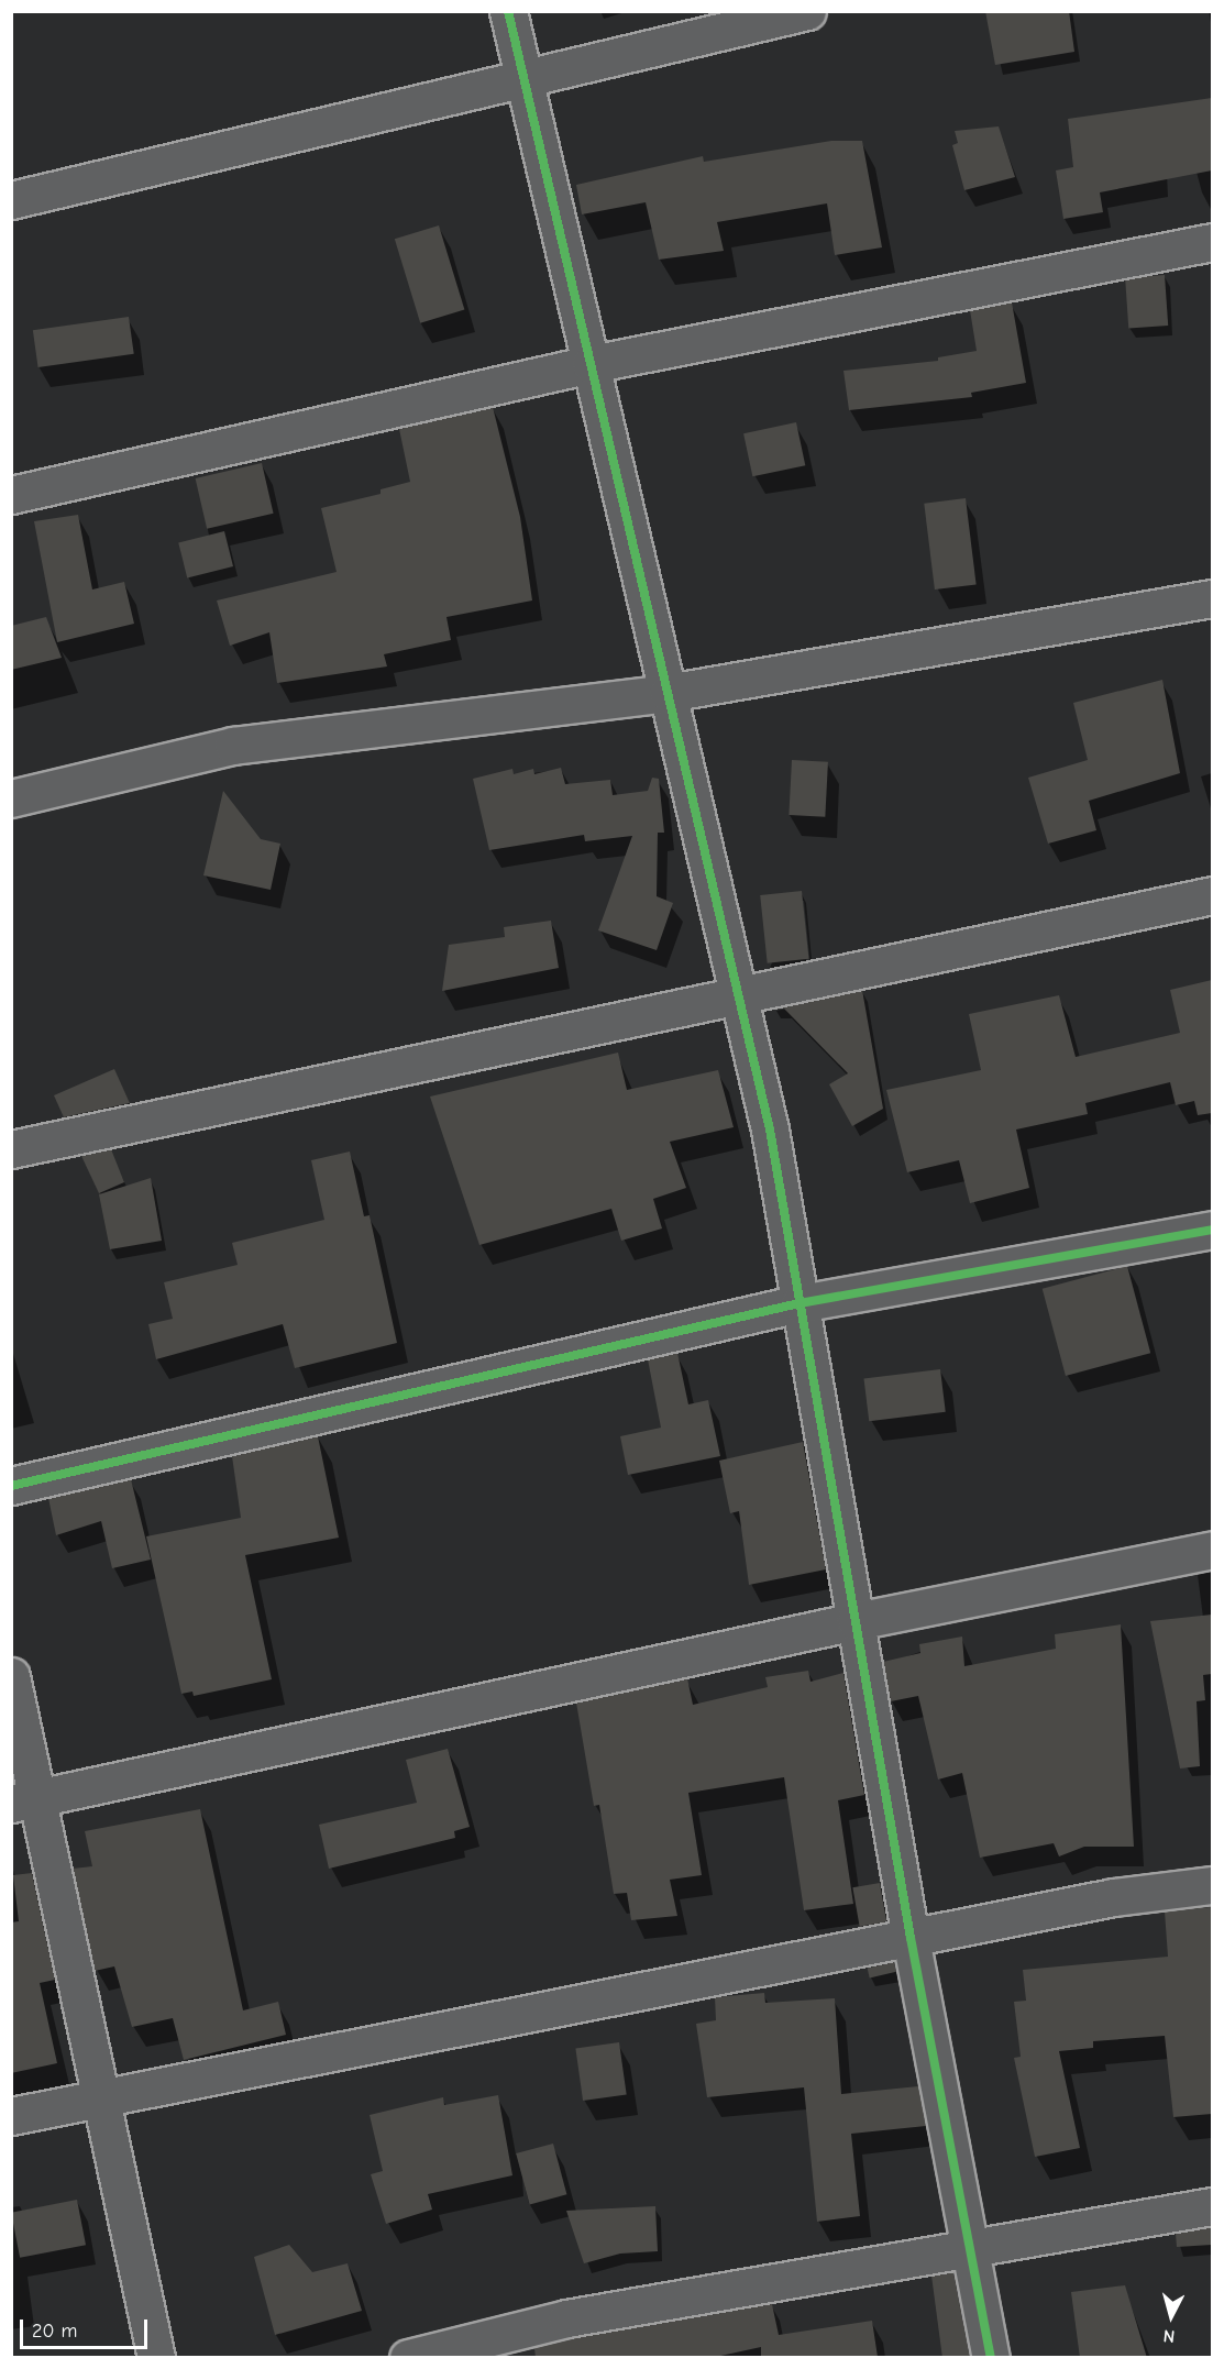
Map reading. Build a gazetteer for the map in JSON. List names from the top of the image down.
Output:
{
  "scale_bar": "20 m",
  "north": "bottom"
}
